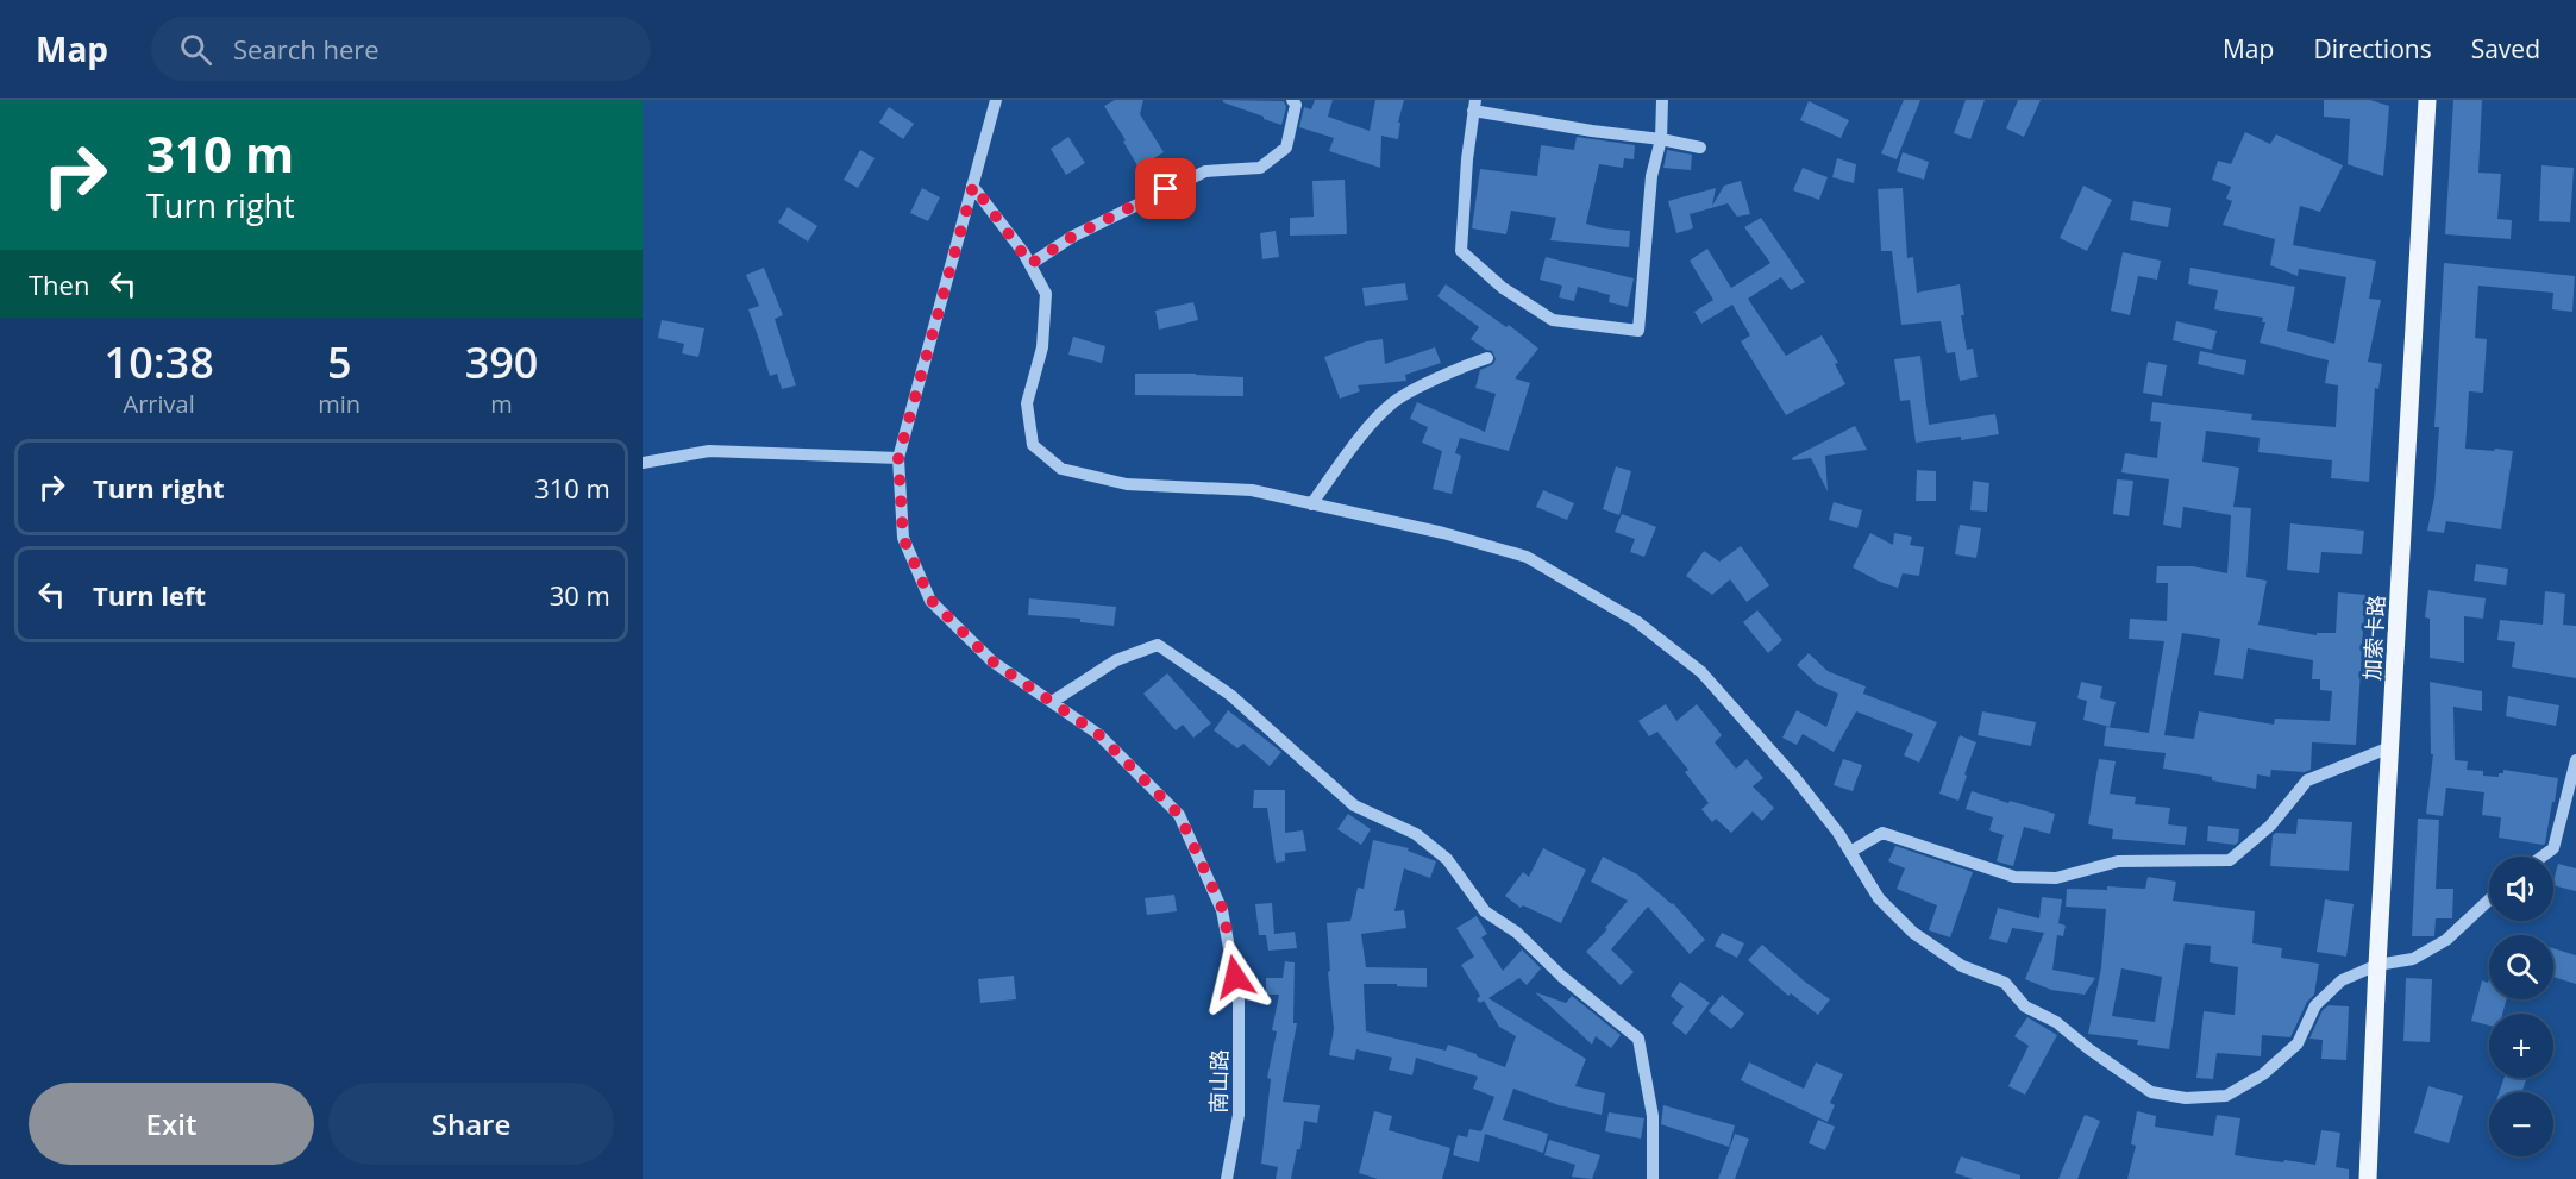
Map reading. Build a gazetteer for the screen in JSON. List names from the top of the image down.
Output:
{
  "streets": {
    "main road": ["加索卡路"],
    "street": ["南山路"]
  },
  "page": {
    "header": "Map",
    "search": "Search here",
    "nav": ["Map", "Directions", "Saved"],
    "turn": ["310 m", "Turn right"],
    "then": "Then",
    "eta": [
      "10:38",
      "Arrival",
      "5",
      "min",
      "390",
      "m"
    ],
    "list": [
      {
        "name": "Turn right",
        "value": "310 m"
      },
      {
        "name": "Turn left",
        "value": "30 m"
      }
    ],
    "map_buttons": ["+", "−"],
    "buttons": ["Exit", "Share"]
  }
}
